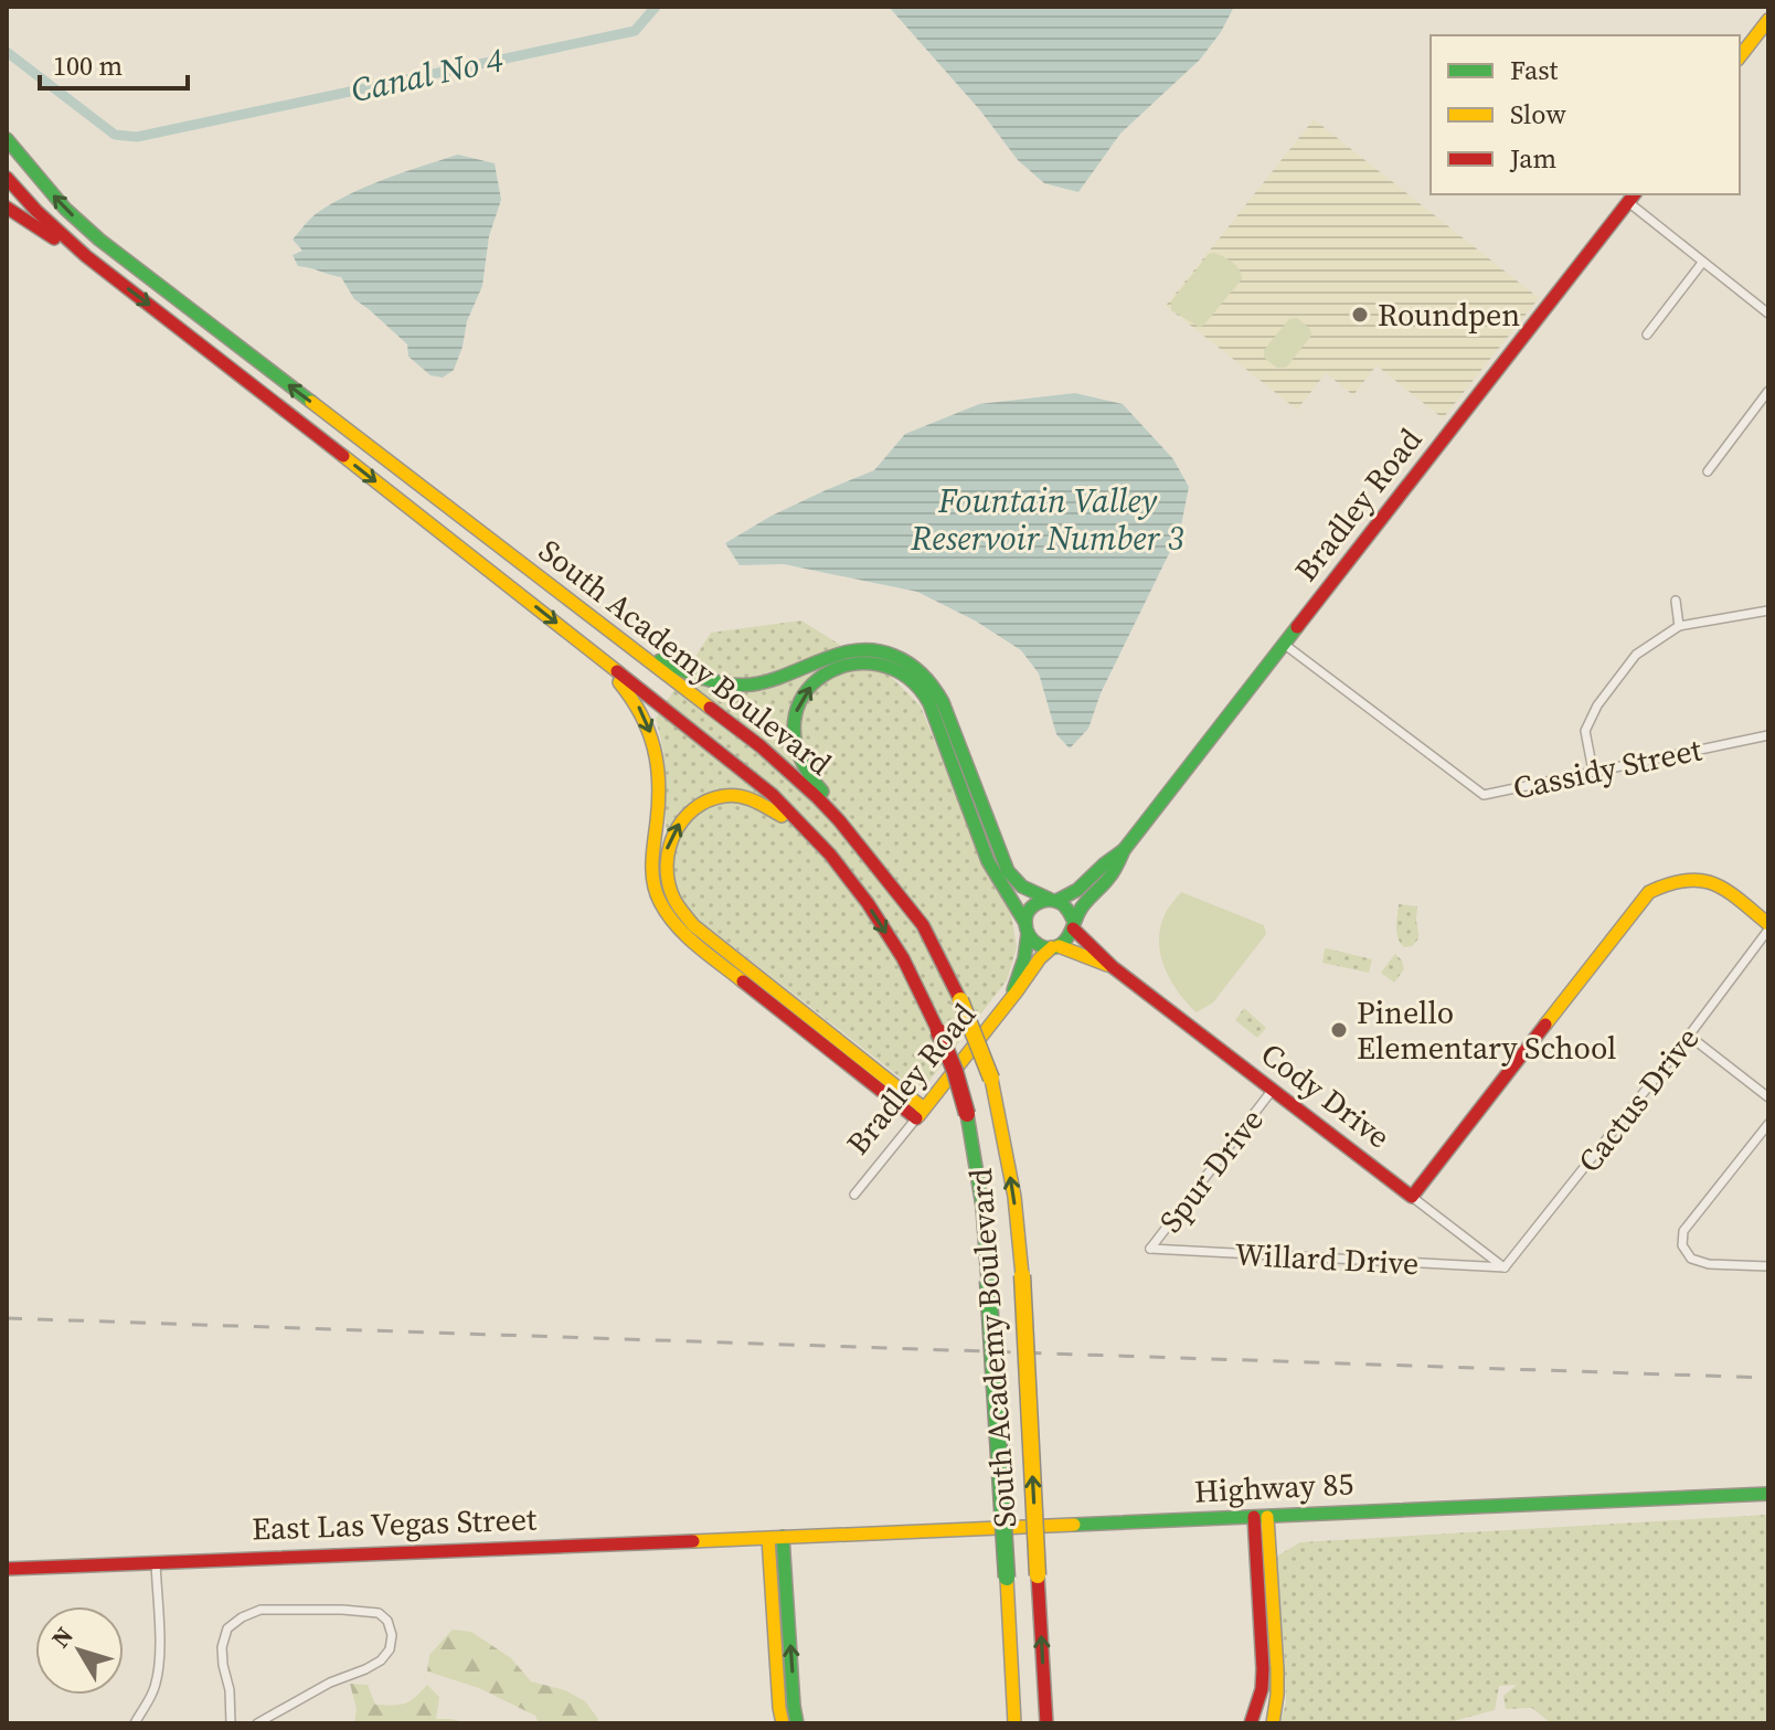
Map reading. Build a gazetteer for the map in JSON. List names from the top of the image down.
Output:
{
  "streets": {
    "main road": [
      "Bradley Road",
      "South Academy Boulevard",
      "Cody Drive",
      "Highway 85",
      "East Las Vegas Street"
    ],
    "street": [
      "Cassidy Street",
      "Cactus Drive",
      "Spur Drive",
      "Willard Drive"
    ]
  },
  "crossings": [
    ["Bradley Road", "Cassidy Street"],
    ["Bradley Road", "Cody Drive"],
    ["Cody Drive", "Cactus Drive"],
    ["Cody Drive", "Spur Drive"],
    ["Cody Drive", "Willard Drive"],
    ["Cactus Drive", "Willard Drive"],
    ["Spur Drive", "Willard Drive"],
    ["Highway 85", "East Las Vegas Street"]
  ],
  "water": ["Canal No 4", "Fountain Valley Reservoir Number 3"],
  "places": ["Roundpen", "Pinello Elementary School"],
  "legend": ["Fast", "Slow", "Jam"],
  "scale_bar": "100 m",
  "north": "top left"
}
